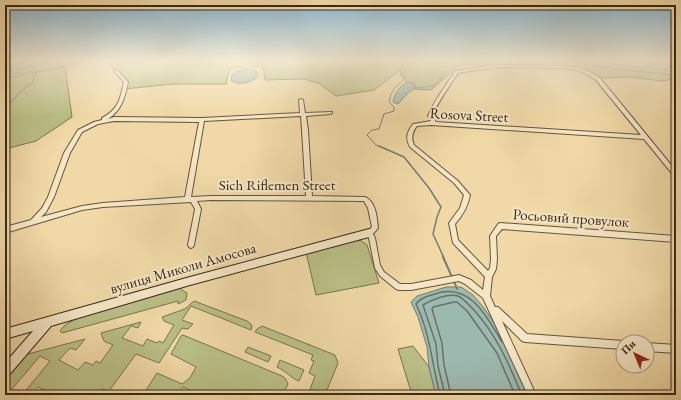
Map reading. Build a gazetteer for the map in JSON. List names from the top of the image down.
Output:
{
  "streets": {
    "street": [
      "Rosova Street",
      "Sich Riflemen Street",
      "Росьовий провулок",
      "вулиця Миколи Амосова"
    ]
  },
  "crossings": [
    ["Rosova Street", "Росьовий провулок"],
    ["Sich Riflemen Street", "вулиця Миколи Амосова"]
  ],
  "north": "top left"
}
